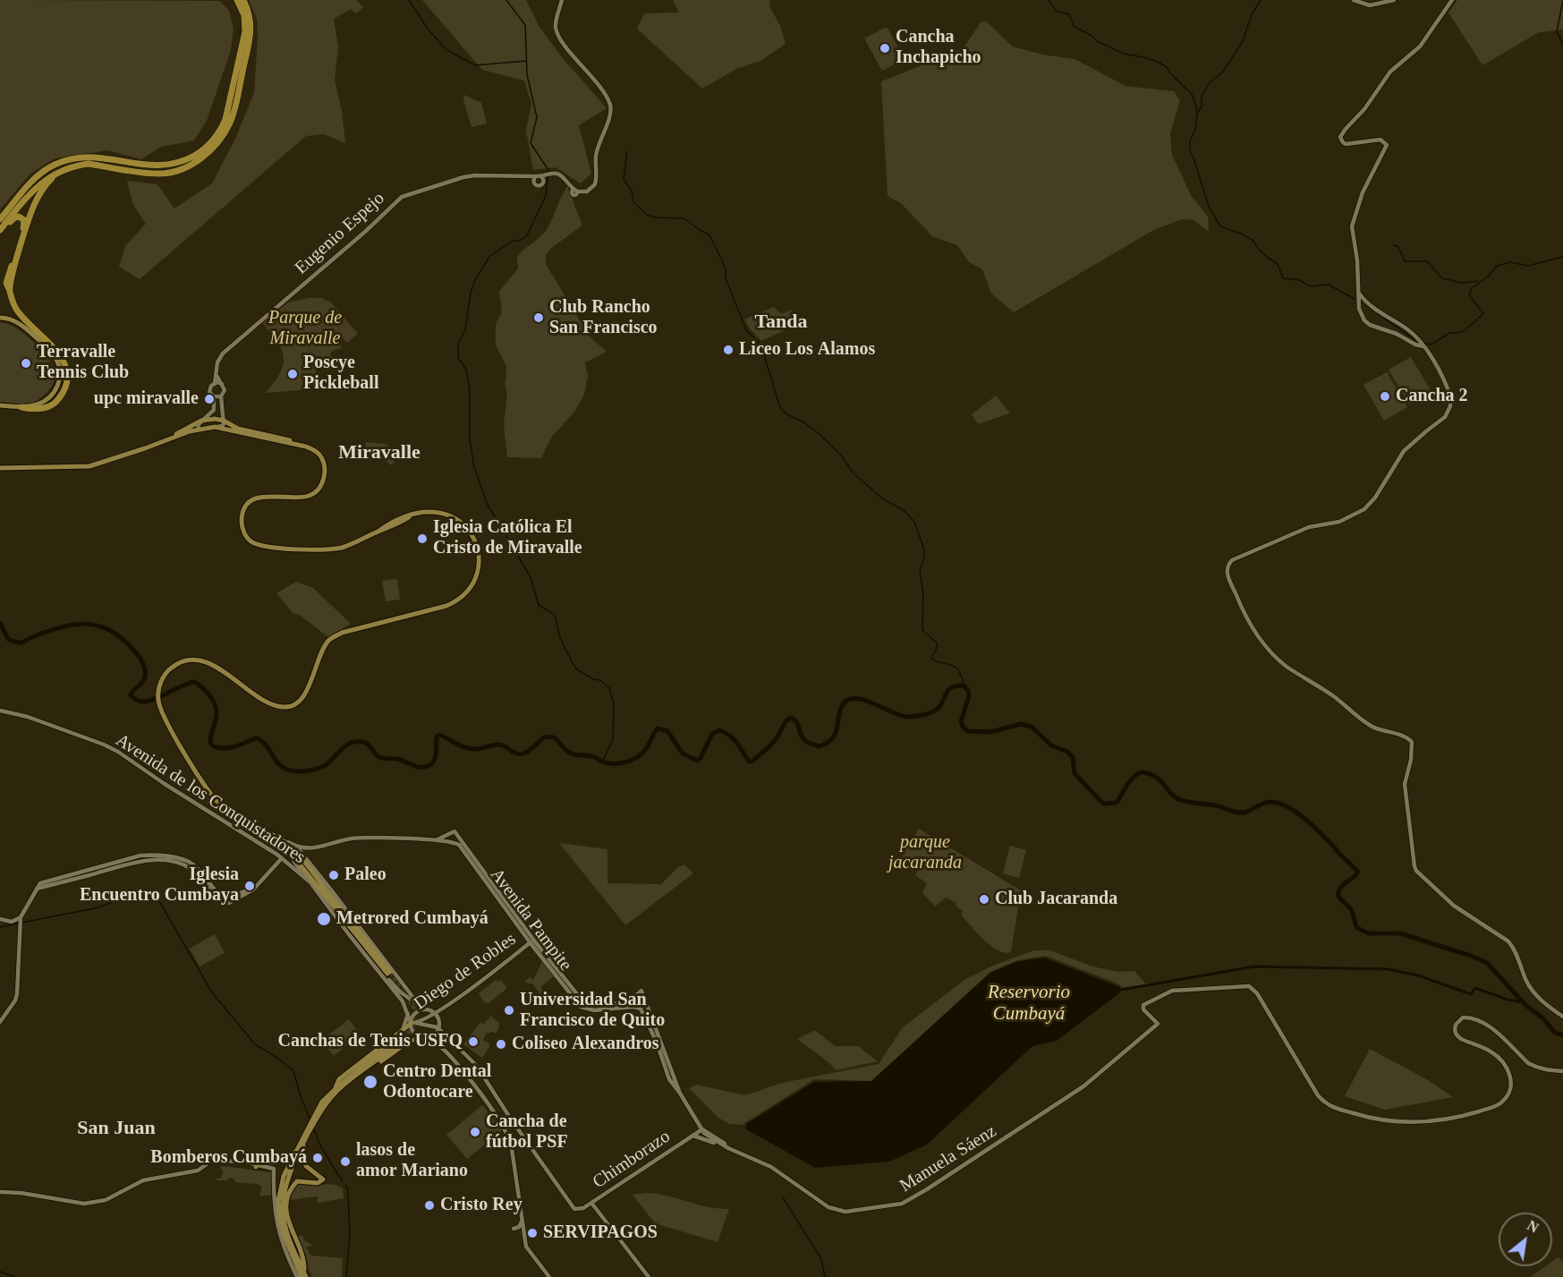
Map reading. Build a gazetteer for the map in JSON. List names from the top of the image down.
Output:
{
  "streets": {
    "street": [
      "Eugenio Espejo",
      "Avenida de los Conquistadores",
      "Avenida Pampite",
      "Diego de Robles",
      "Manuela Sáenz",
      "Chimborazo"
    ]
  },
  "crossings": [
    ["Avenida Pampite", "Diego de Robles"],
    ["Avenida Pampite", "Manuela Sáenz"],
    ["Avenida Pampite", "Chimborazo"],
    ["Manuela Sáenz", "Chimborazo"]
  ],
  "districts": ["Tanda", "Miravalle", "San Juan"],
  "water": ["Reservorio Cumbayá"],
  "parks": ["Parque de Miravalle", "parque jacaranda"],
  "places": [
    "Cancha Inchapicho",
    "Club Rancho San Francisco",
    "Liceo Los Alamos",
    "Terravalle Tennis Club",
    "Poscye Pickleball",
    "Cancha 2",
    "upc miravalle",
    "Iglesia Católica El Cristo de Miravalle",
    "Paleo",
    "Iglesia Encuentro Cumbaya",
    "Club Jacaranda",
    "Metrored Cumbayá",
    "Universidad San Francisco de Quito",
    "Canchas de Tenis USFQ",
    "Coliseo Alexandros",
    "Centro Dental Odontocare",
    "Cancha de fútbol PSF",
    "Bomberos Cumbayá",
    "lasos de amor Mariano",
    "Cristo Rey",
    "SERVIPAGOS"
  ],
  "north": "top right"
}
